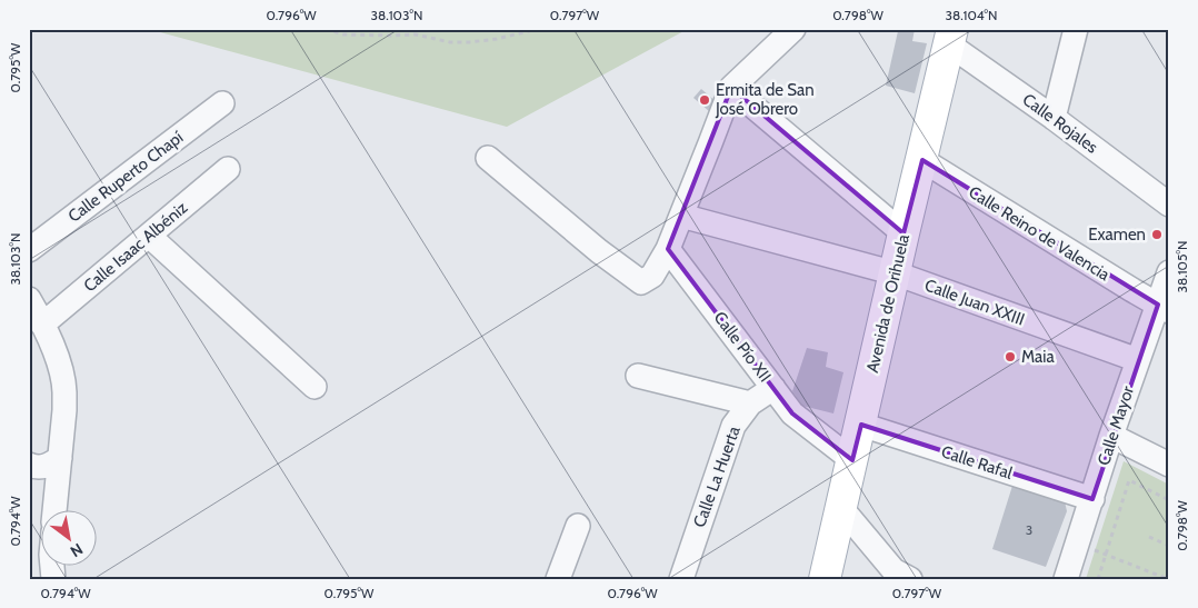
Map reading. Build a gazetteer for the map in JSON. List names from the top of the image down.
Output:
{
  "streets": {
    "main road": ["Avenida de Orihuela"],
    "street": [
      "Calle Rojales",
      "Calle Ruperto Chapí",
      "Calle Reino de Valencia",
      "Calle Isaac Albéniz",
      "Calle Juan XXIII",
      "Calle Pío XII",
      "Calle Mayor",
      "Calle Rafal",
      "Calle La Huerta"
    ]
  },
  "crossings": [
    ["Calle Rojales", "Avenida de Orihuela"],
    ["Calle Reino de Valencia", "Avenida de Orihuela"],
    ["Calle Reino de Valencia", "Calle Mayor"],
    ["Calle Juan XXIII", "Avenida de Orihuela"],
    ["Calle Juan XXIII", "Calle Mayor"],
    ["Avenida de Orihuela", "Calle Pío XII"],
    ["Avenida de Orihuela", "Calle Rafal"],
    ["Calle Pío XII", "Calle La Huerta"],
    ["Calle Mayor", "Calle Rafal"]
  ],
  "places": ["Ermita de San José Obrero", "Examen", "Maia"],
  "house_numbers": ["3"],
  "north": "bottom right",
  "coordinates": [
    "0.796°W",
    "38.103°N",
    "0.797°W",
    "0.798°W",
    "38.104°N",
    "0.795°W",
    "38.105°N",
    "0.794°W"
  ]
}
